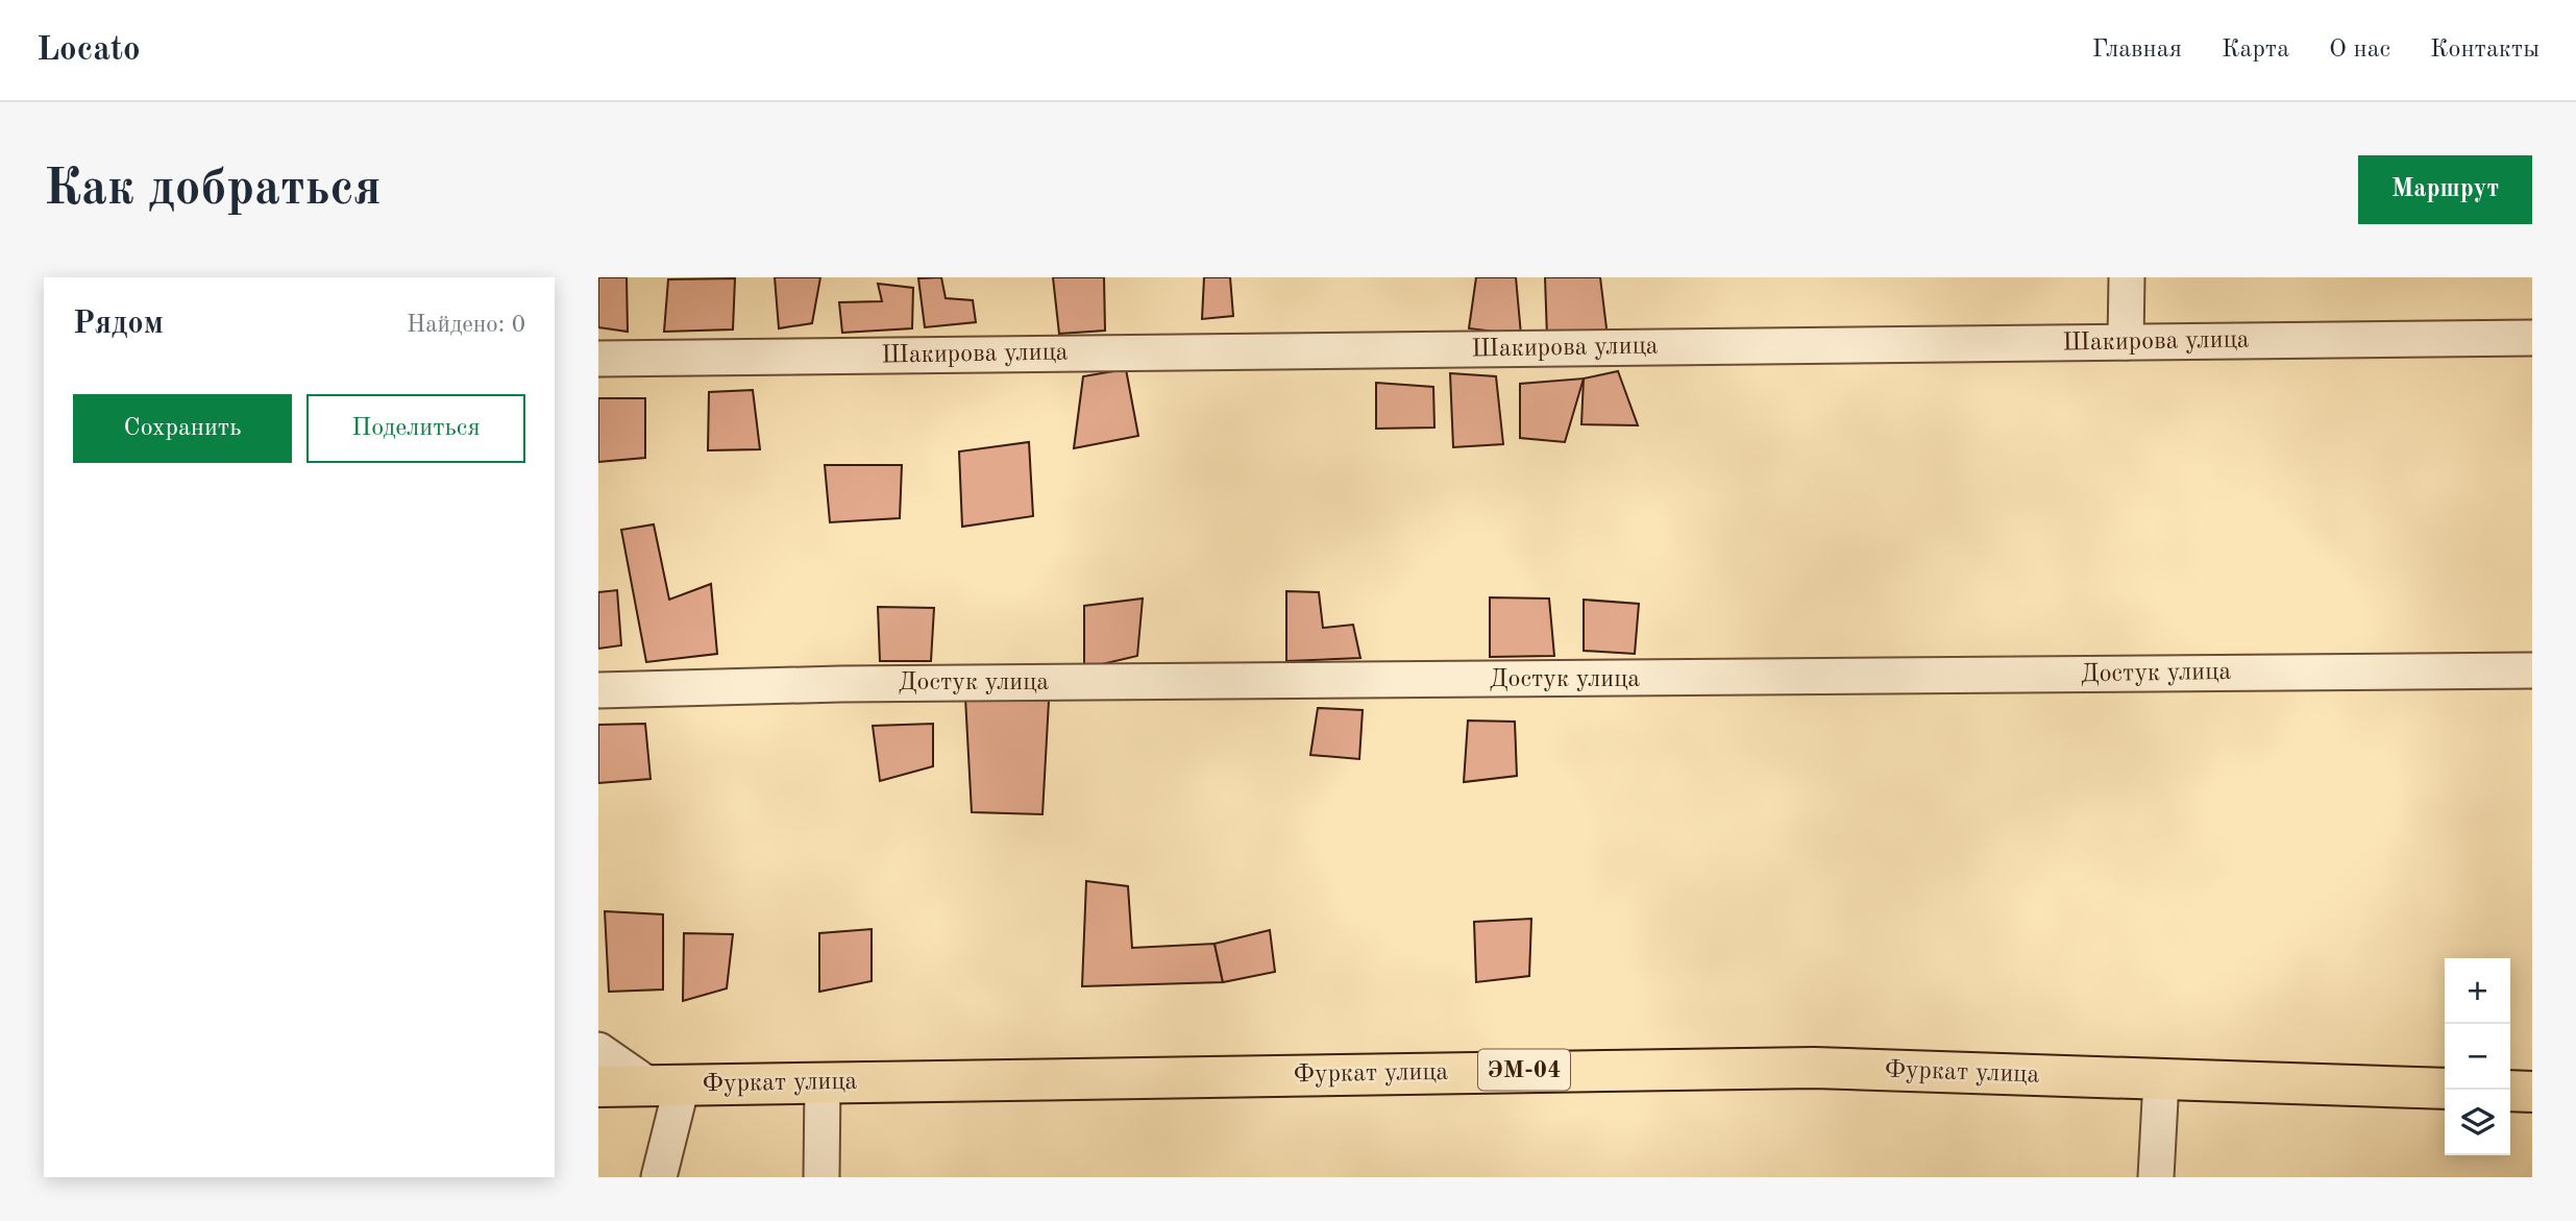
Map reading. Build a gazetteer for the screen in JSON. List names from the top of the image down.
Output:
{
  "streets": {
    "highway": ["ЭМ-04", "Фуркат улица"],
    "street": ["Шакирова улица", "Достук улица"]
  },
  "page": {
    "header": "Locato",
    "nav": [
      "Главная",
      "Карта",
      "О нас",
      "Контакты"
    ],
    "buttons": [
      "Маршрут",
      ["Сохранить", "Поделиться"]
    ],
    "title": "Как добраться",
    "heading": ["Рядом", "Найдено: 0"],
    "map_buttons": ["+", "−"]
  }
}
